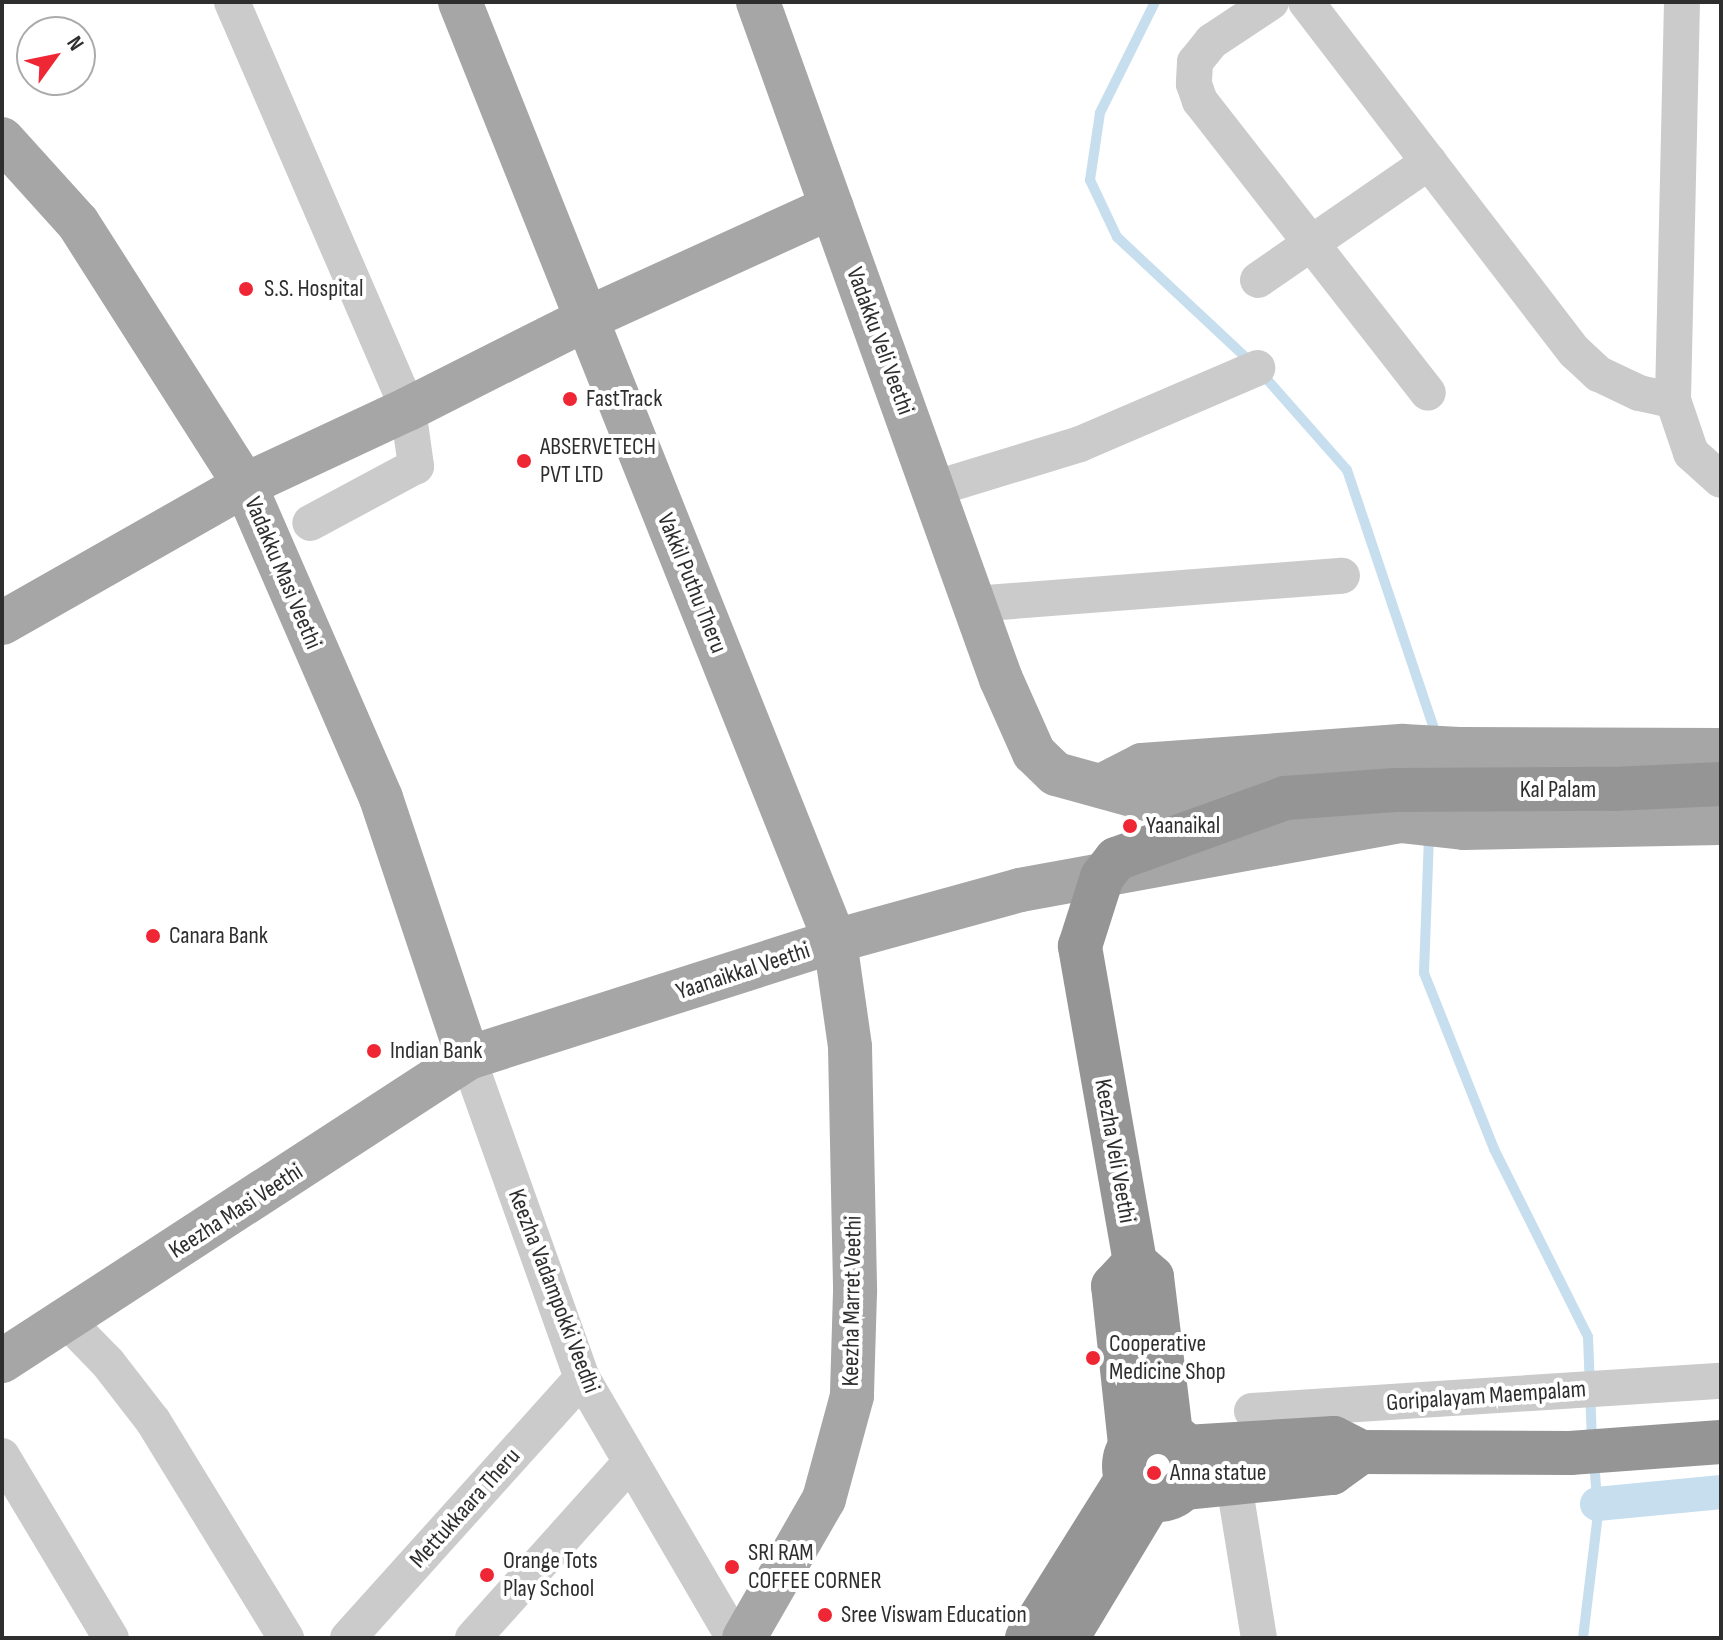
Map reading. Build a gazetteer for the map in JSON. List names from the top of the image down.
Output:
{
  "streets": {
    "highway": ["Kal Palam", "Keezha Veli Veethi"],
    "main road": [
      "Vadakku Veli Veethi",
      "Vadakku Masi Veethi",
      "Vakkil Puthu Theru",
      "Yaanaikkal Veethi",
      "Keezha Masi Veethi",
      "Keezha Marret Veethi"
    ],
    "street": ["Keezha Vadampokki Veedhi", "Goripalayam Maempalam", "Mettukkaara Theru"]
  },
  "crossings": [
    ["Vadakku Masi Veethi", "Yaanaikkal Veethi"],
    ["Vadakku Masi Veethi", "Keezha Masi Veethi"],
    ["Vadakku Masi Veethi", "Keezha Vadampokki Veedhi"],
    ["Vakkil Puthu Theru", "Yaanaikkal Veethi"],
    ["Vakkil Puthu Theru", "Keezha Marret Veethi"],
    ["Kal Palam", "Yaanaikkal Veethi"],
    ["Yaanaikkal Veethi", "Keezha Veli Veethi"],
    ["Yaanaikkal Veethi", "Keezha Masi Veethi"],
    ["Yaanaikkal Veethi", "Keezha Vadampokki Veedhi"],
    ["Yaanaikkal Veethi", "Keezha Marret Veethi"],
    ["Keezha Masi Veethi", "Keezha Vadampokki Veedhi"],
    ["Keezha Vadampokki Veedhi", "Mettukkaara Theru"]
  ],
  "places": [
    "S.S. Hospital",
    "FastTrack",
    "ABSERVETECH PVT LTD",
    "Yaanaikal",
    "Canara Bank",
    "Indian Bank",
    "Cooperative Medicine Shop",
    "Anna statue",
    "SRI RAM COFFEE CORNER",
    "Orange Tots Play School",
    "Sree Viswam Education"
  ],
  "north": "top right"
}
